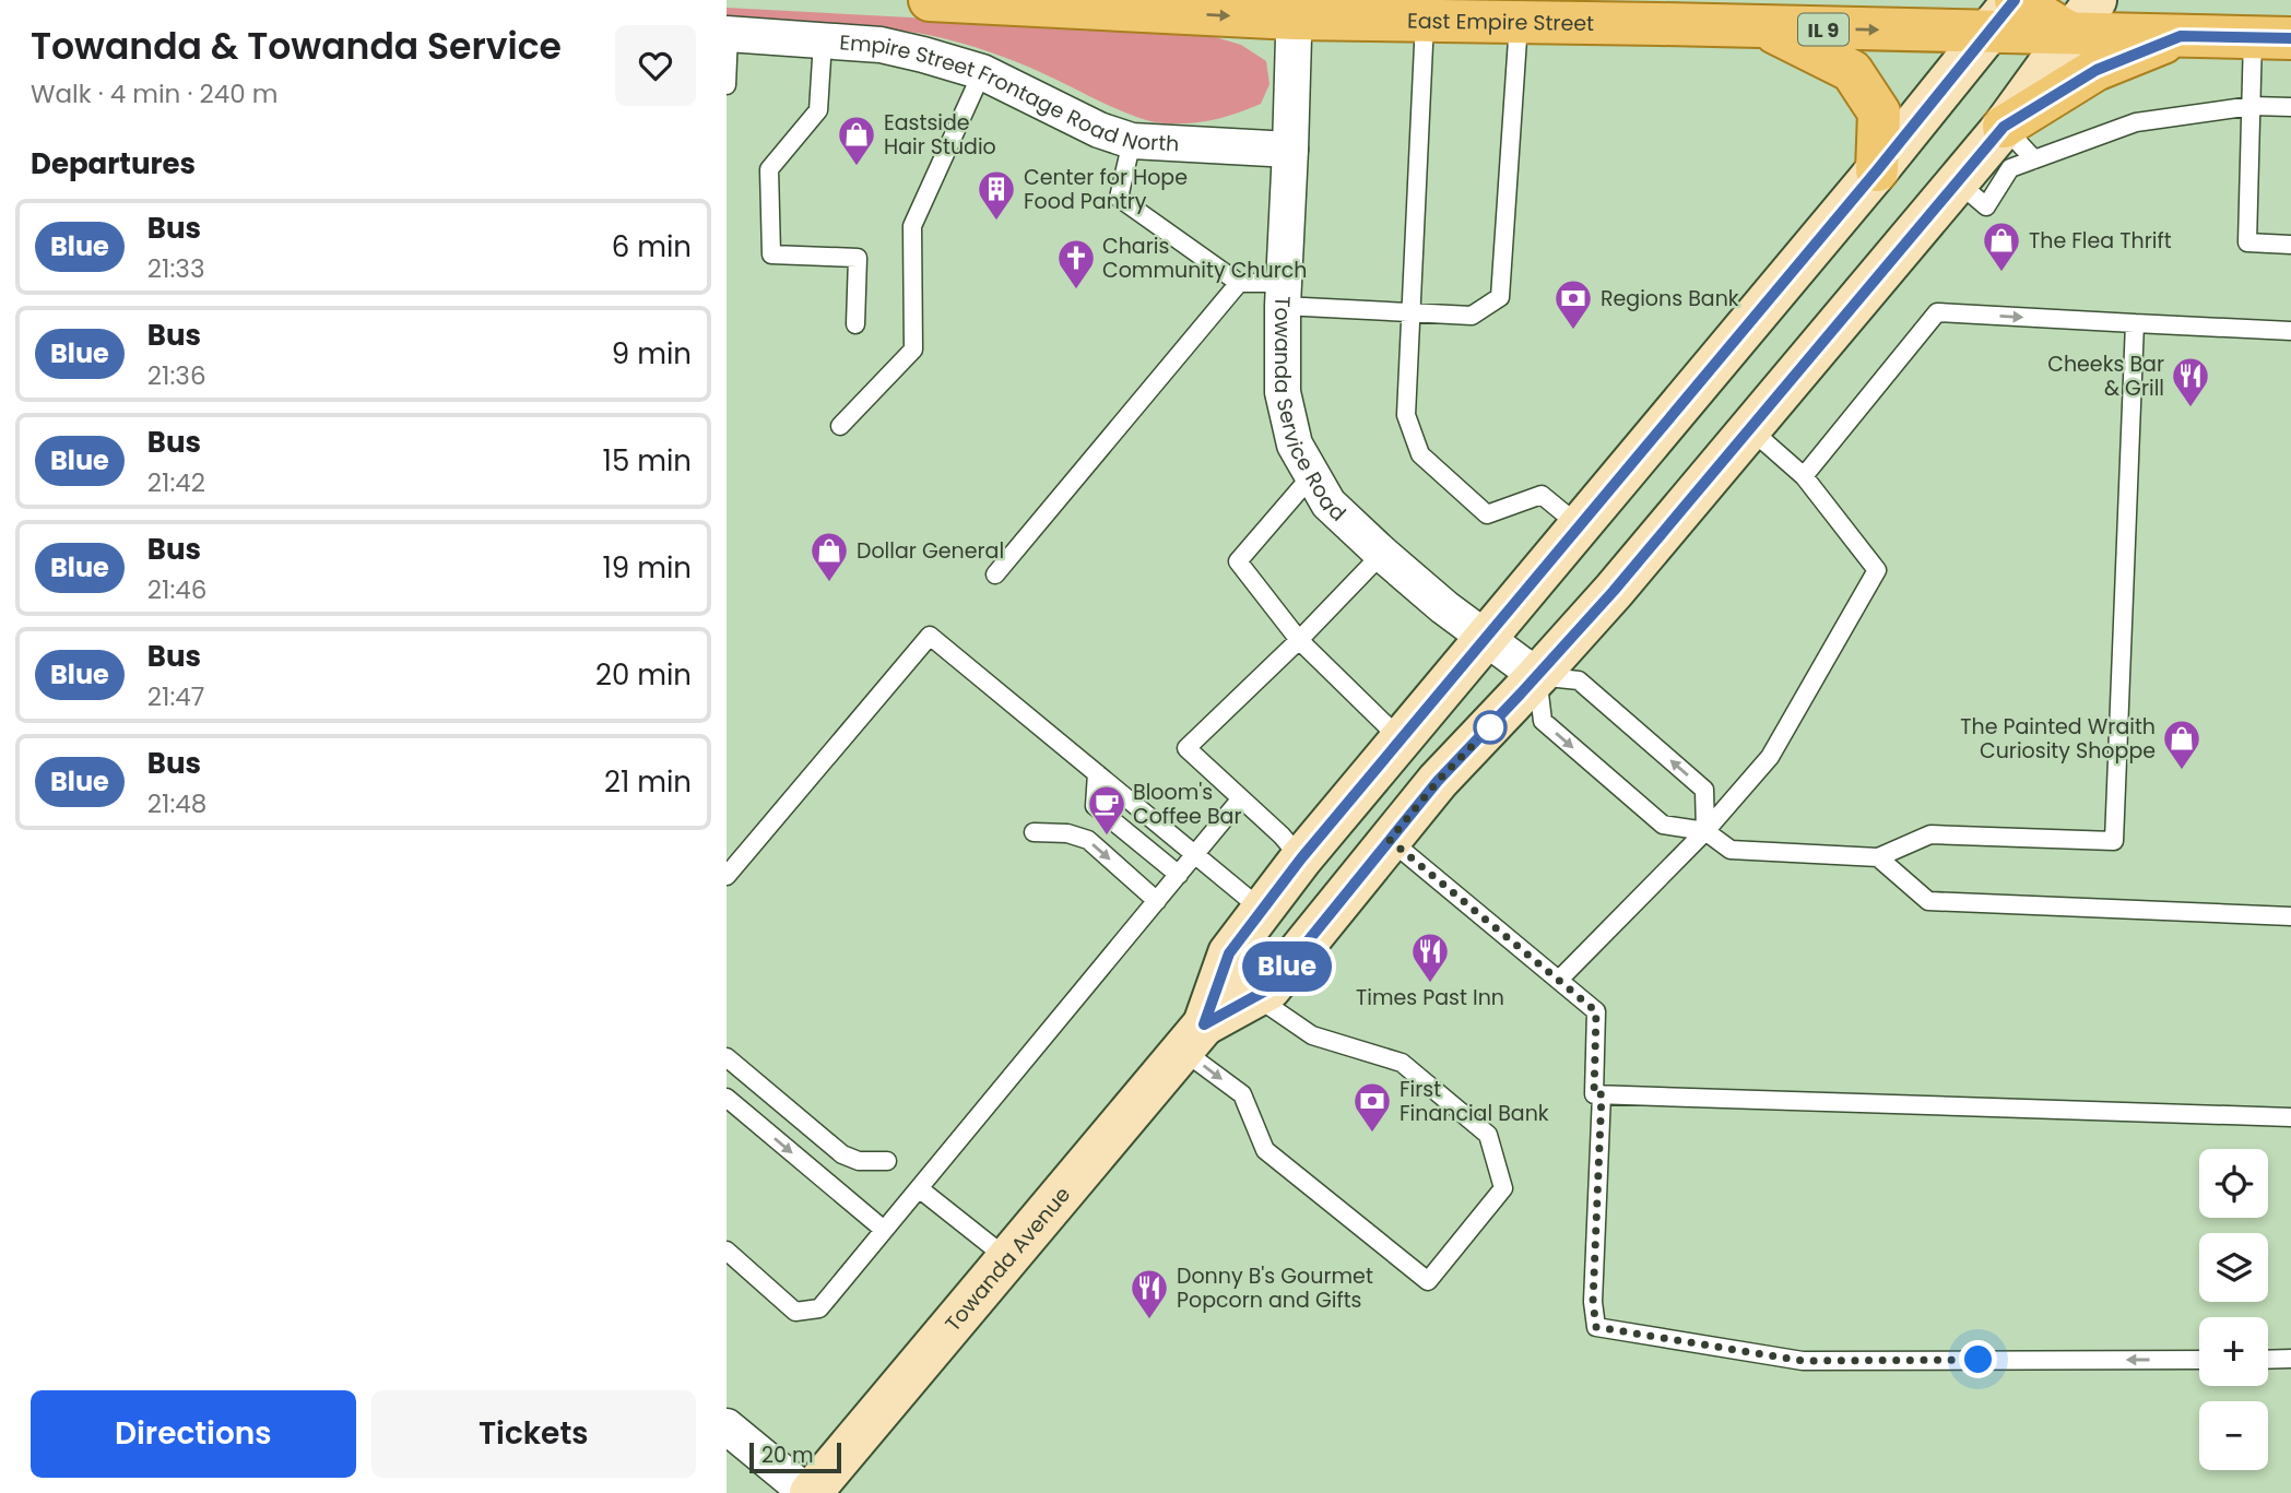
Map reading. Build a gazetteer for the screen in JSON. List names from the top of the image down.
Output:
{
  "streets": {
    "main road": ["East Empire Street", "IL 9", "Towanda Avenue"],
    "street": ["Empire Street Frontage Road North", "Towanda Service Road"]
  },
  "crossings": [
    ["East Empire Street", "Towanda Service Road"],
    ["East Empire Street", "Towanda Avenue"],
    ["Empire Street Frontage Road North", "Towanda Service Road"],
    ["Towanda Service Road", "Towanda Avenue"]
  ],
  "one_way": ["East Empire Street"],
  "places": {
    "shop": [
      "Eastside Hair Studio",
      "The Flea Thrift",
      "Dollar General",
      "The Painted Wraith Curiosity Shoppe"
    ],
    "building": ["Center for Hope Food Pantry"],
    "church": ["Charis Community Church"],
    "bank": ["Regions Bank", "First Financial Bank"],
    "restaurant": ["Cheeks Bar & Grill", "Times Past Inn", "Donny B's Gourmet Popcorn and Gifts"],
    "cafe": ["Bloom's Coffee Bar"]
  },
  "lines": ["bus line Blue"],
  "scale_bar": "20 m",
  "page": {
    "heading": [
      ["Towanda & Towanda Service", "Walk · 4 min · 240 m"],
      "Departures"
    ],
    "on_map": "Blue",
    "list": [
      {
        "mark": "Blue",
        "name": "Bus",
        "note": "21:33",
        "value": "6 min"
      },
      {
        "mark": "Blue",
        "name": "Bus",
        "note": "21:36",
        "value": "9 min"
      },
      {
        "mark": "Blue",
        "name": "Bus",
        "note": "21:42",
        "value": "15 min"
      },
      {
        "mark": "Blue",
        "name": "Bus",
        "note": "21:46",
        "value": "19 min"
      },
      {
        "mark": "Blue",
        "name": "Bus",
        "note": "21:47",
        "value": "20 min"
      },
      {
        "mark": "Blue",
        "name": "Bus",
        "note": "21:48",
        "value": "21 min"
      }
    ],
    "map_buttons": ["+", "−"],
    "buttons": ["Directions", "Tickets"],
    "scale": "20 m"
  }
}
